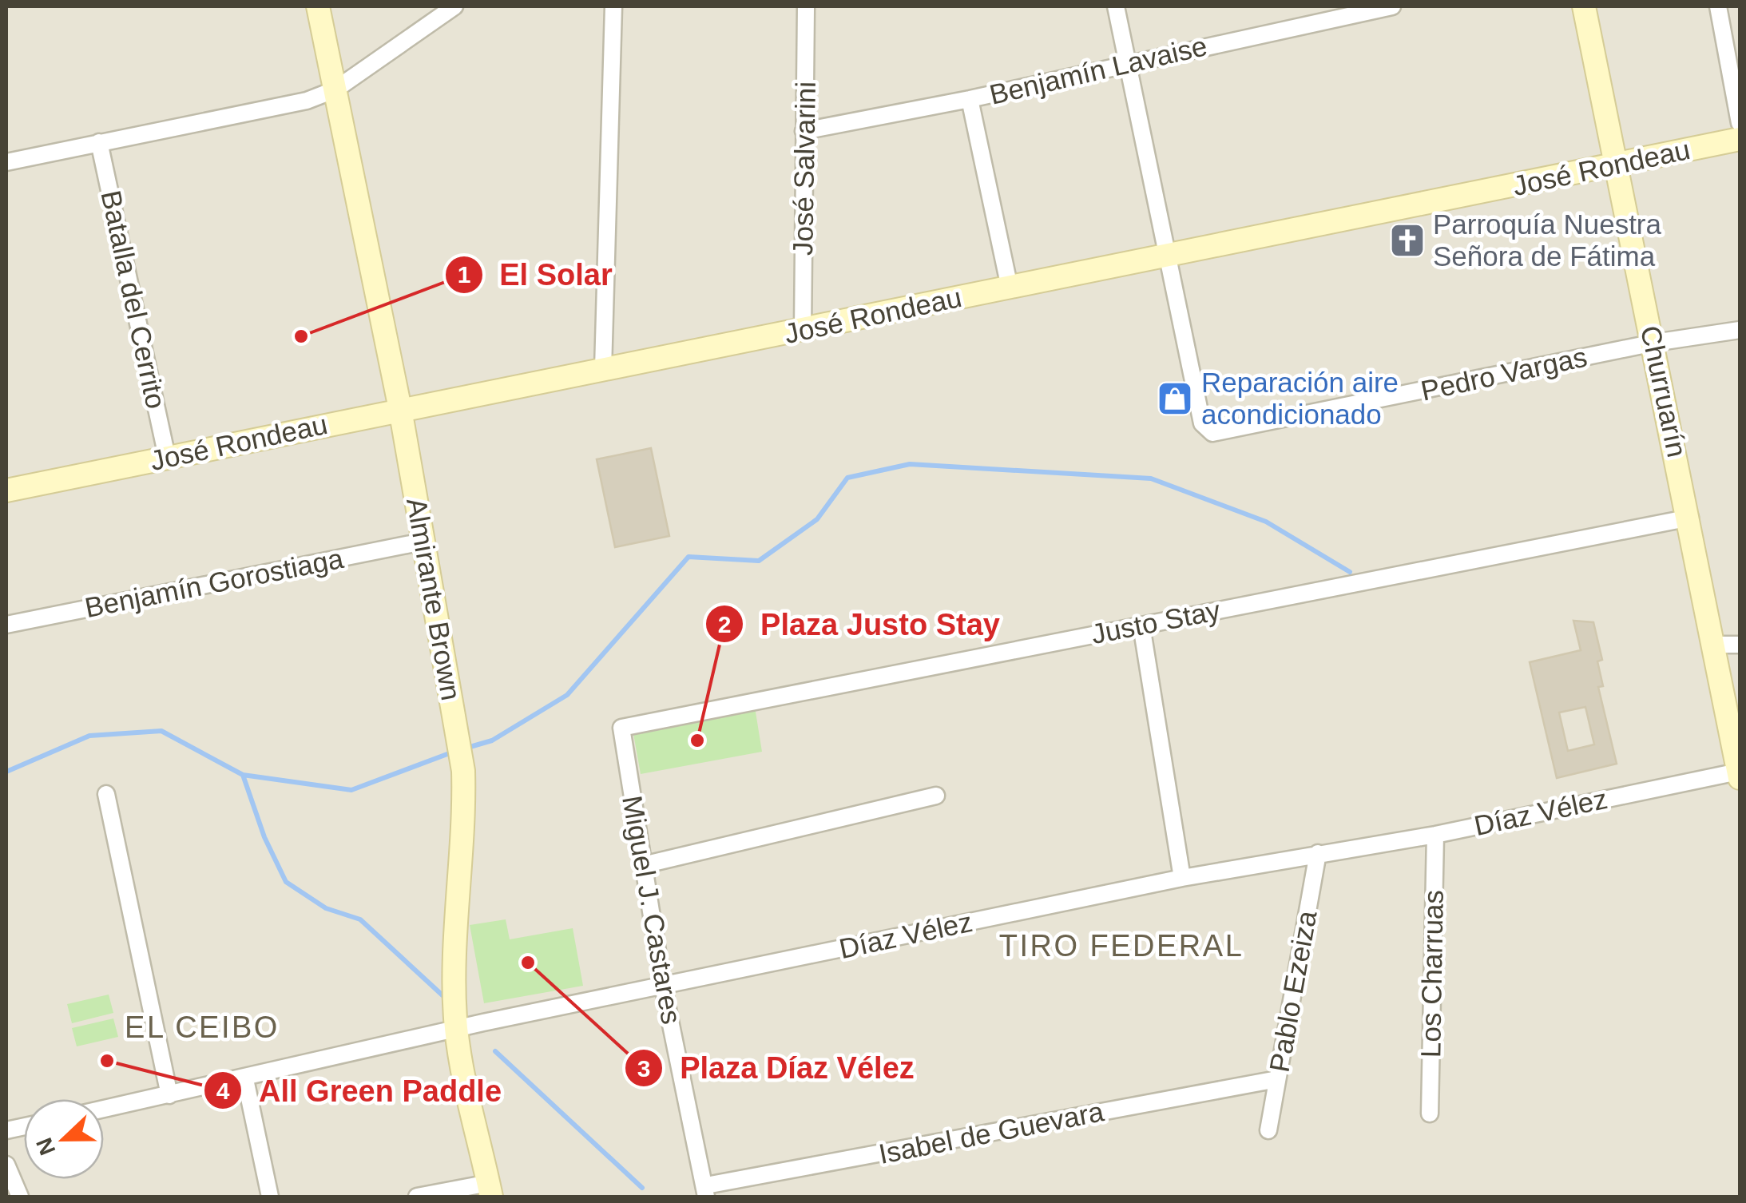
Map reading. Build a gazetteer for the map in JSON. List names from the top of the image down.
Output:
{
  "streets": {
    "main road": ["José Rondeau", "Churruarín", "Almirante Brown"],
    "street": [
      "Benjamín Lavaise",
      "José Salvarini",
      "Batalla del Cerrito",
      "Pedro Vargas",
      "Benjamín Gorostiaga",
      "Justo Stay",
      "Díaz Vélez",
      "Miguel J. Castares",
      "Los Charruas",
      "Pablo Ezeiza",
      "Isabel de Guevara"
    ]
  },
  "crossings": [
    ["Benjamín Lavaise", "José Salvarini"],
    ["José Rondeau", "José Salvarini"],
    ["José Rondeau", "Batalla del Cerrito"],
    ["José Rondeau", "Pedro Vargas"],
    ["José Rondeau", "Churruarín"],
    ["José Rondeau", "Almirante Brown"],
    ["Pedro Vargas", "Churruarín"],
    ["Churruarín", "Justo Stay"],
    ["Churruarín", "Díaz Vélez"],
    ["Benjamín Gorostiaga", "Almirante Brown"],
    ["Almirante Brown", "Díaz Vélez"],
    ["Justo Stay", "Miguel J. Castares"],
    ["Díaz Vélez", "Miguel J. Castares"],
    ["Díaz Vélez", "Los Charruas"],
    ["Díaz Vélez", "Pablo Ezeiza"],
    ["Miguel J. Castares", "Isabel de Guevara"],
    ["Pablo Ezeiza", "Isabel de Guevara"]
  ],
  "districts": ["TIRO FEDERAL", "EL CEIBO"],
  "places": {
    "church": ["Parroquía Nuestra Señora de Fátima"],
    "other": [
      "El Solar",
      "Plaza Justo Stay",
      "Plaza Díaz Vélez",
      "All Green Paddle"
    ],
    "shop": ["Reparación aire acondicionado"]
  },
  "north": "left"
}
